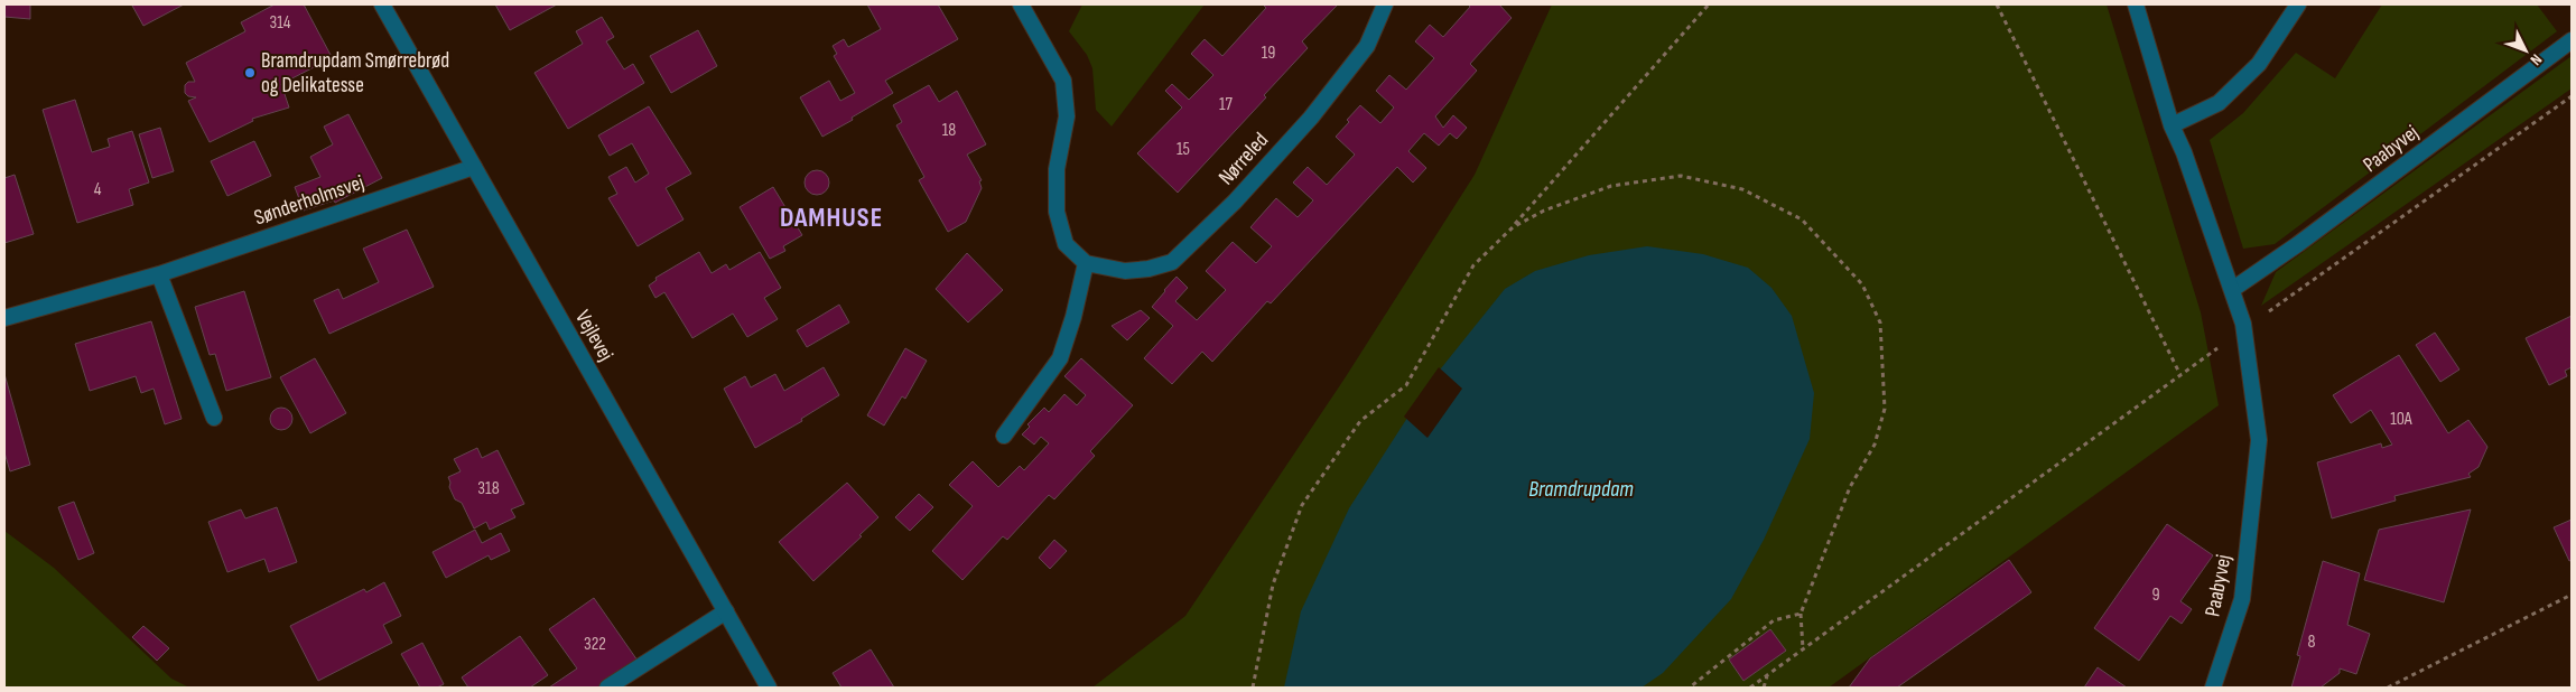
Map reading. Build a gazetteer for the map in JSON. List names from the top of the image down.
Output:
{
  "streets": {
    "street": [
      "Paabyvej",
      "Nørreled",
      "Sønderholmsvej",
      "Vejlevej"
    ]
  },
  "crossings": [
    ["Sønderholmsvej", "Vejlevej"]
  ],
  "districts": ["DAMHUSE"],
  "water": ["Bramdrupdam"],
  "places": ["Bramdrupdam Smørrebrød og Delikatesse"],
  "house_numbers": [
    "314",
    "19",
    "17",
    "18",
    "15",
    "4",
    "10A",
    "318",
    "9",
    "8",
    "322"
  ],
  "north": "bottom right"
}
